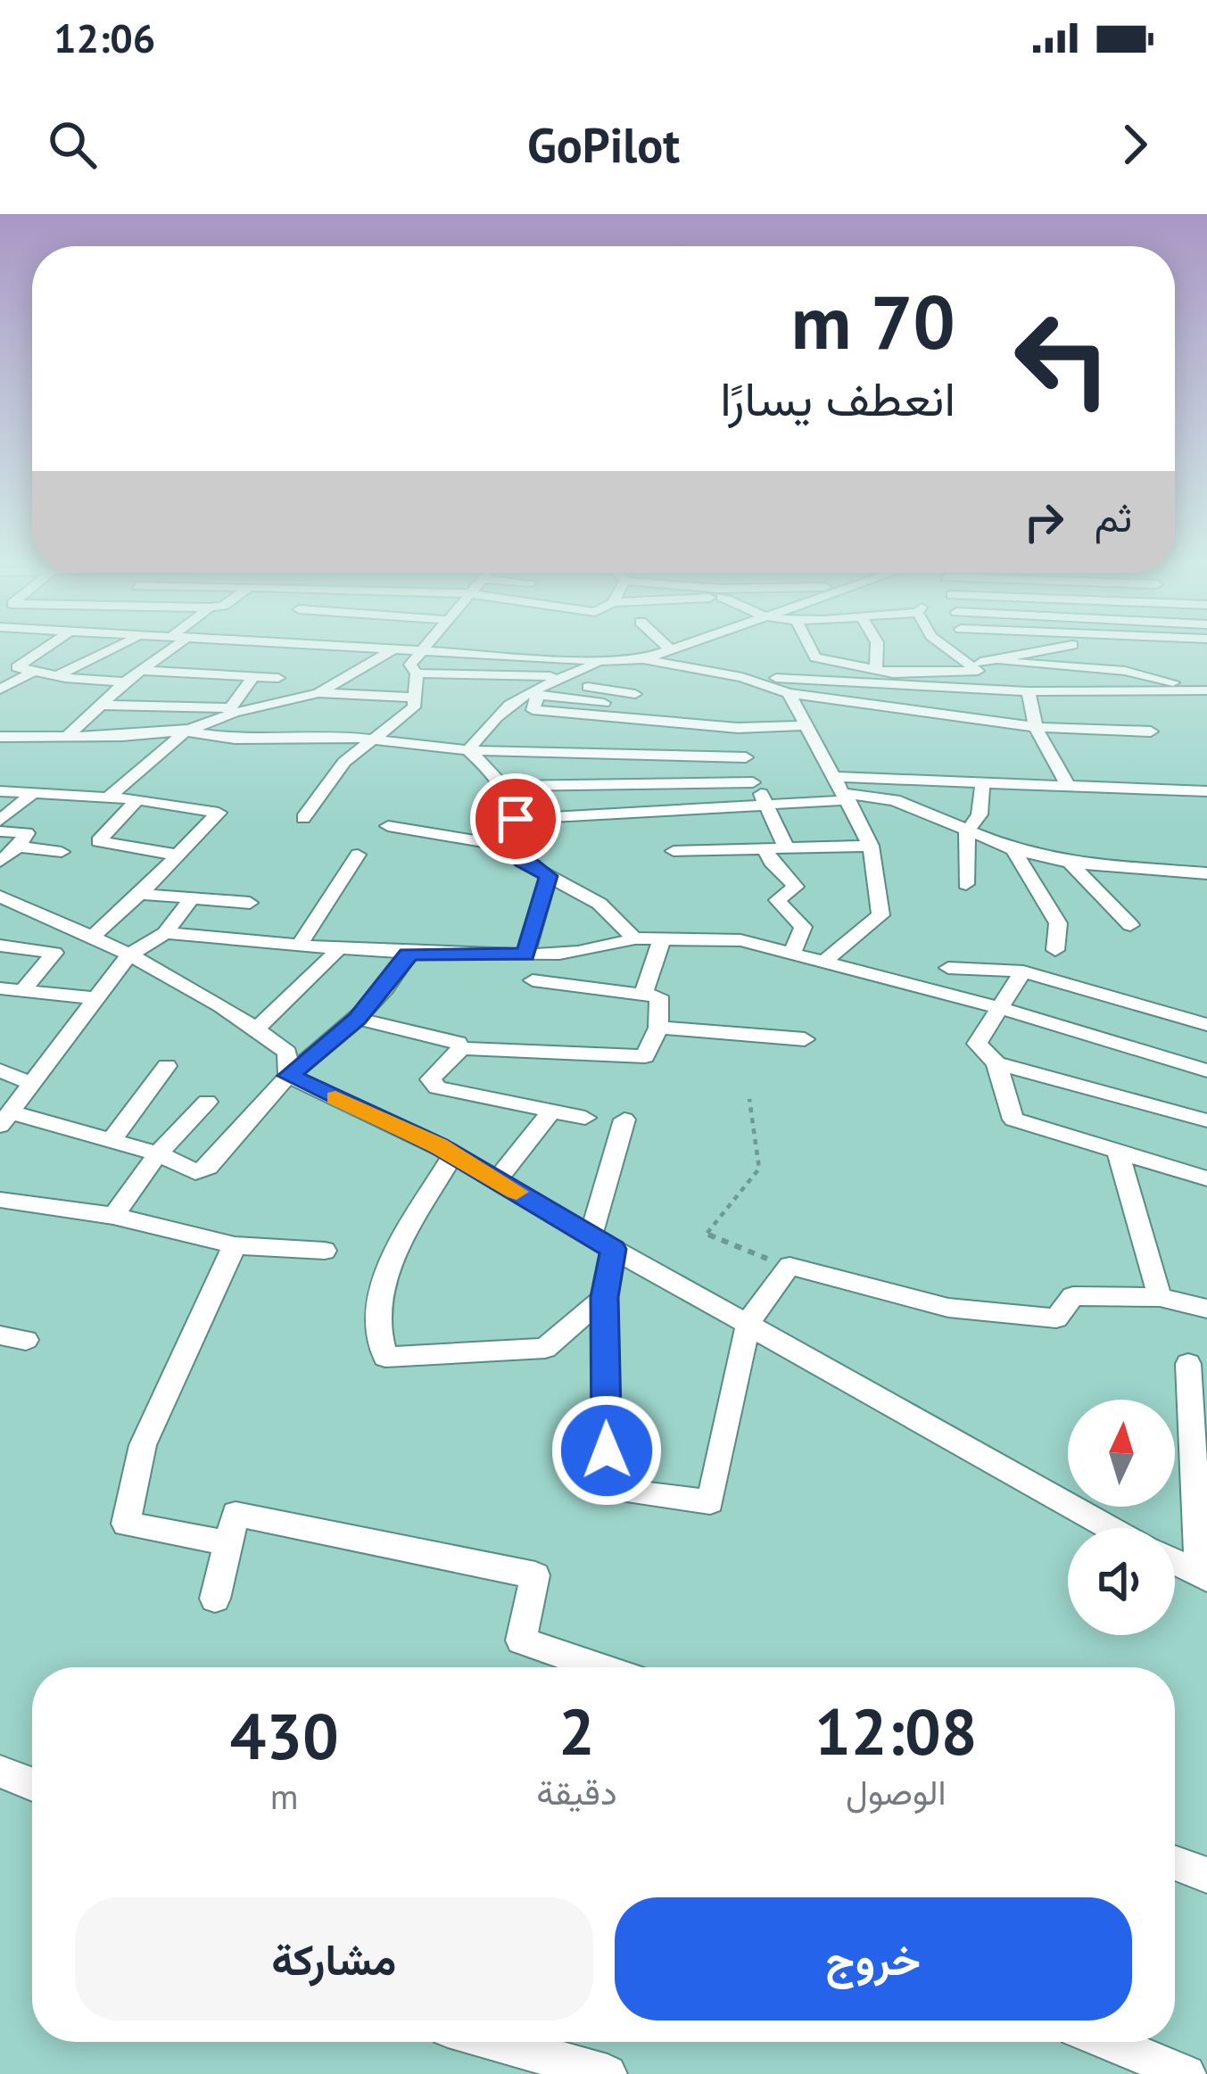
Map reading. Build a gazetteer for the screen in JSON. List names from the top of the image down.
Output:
{
  "north": "top",
  "page": {
    "status": "12:06",
    "header": "GoPilot",
    "turn": ["70 m", "انعطف يسارًا"],
    "then": "ثم",
    "eta": [
      "12:08",
      "الوصول",
      "2",
      "دقيقة",
      "430",
      "m"
    ],
    "buttons": ["خروج", "مشاركة"]
  }
}
